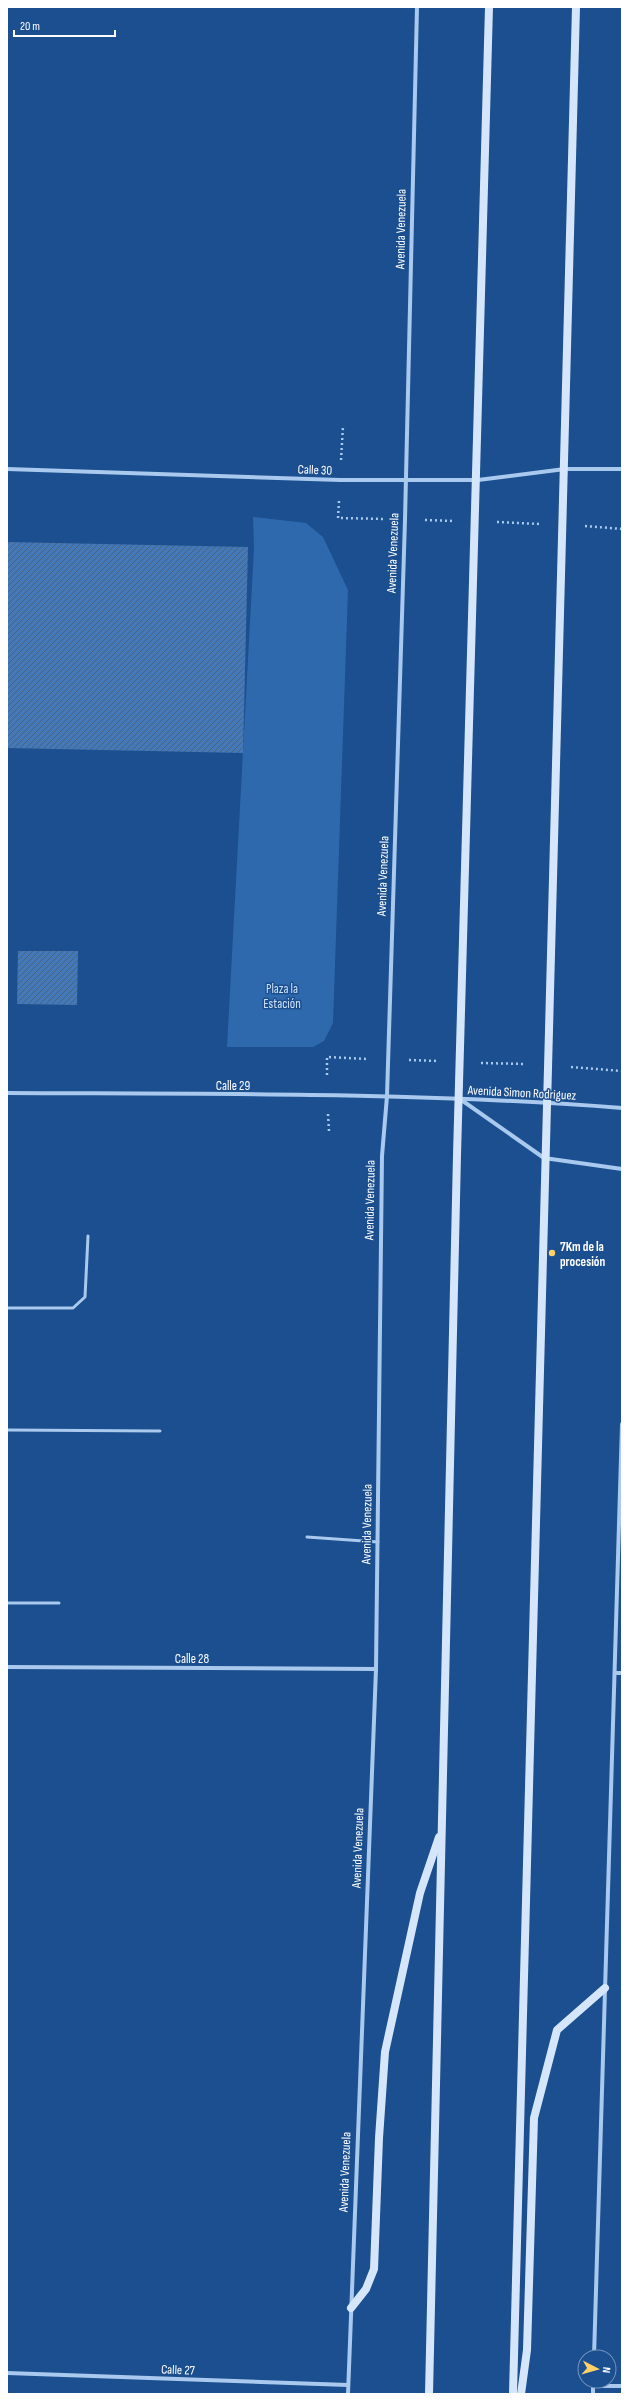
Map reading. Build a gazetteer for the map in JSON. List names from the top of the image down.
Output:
{
  "streets": {
    "street": [
      "Avenida Venezuela",
      "Calle 30",
      "Calle 29",
      "Avenida Simon Rodriguez",
      "Calle 28",
      "Calle 27"
    ]
  },
  "crossings": [
    ["Avenida Venezuela", "Calle 30"],
    ["Avenida Venezuela", "Calle 29"],
    ["Avenida Venezuela", "Calle 28"],
    ["Avenida Venezuela", "Calle 27"],
    ["Calle 29", "Avenida Simon Rodriguez"]
  ],
  "parks": ["Plaza la Estación"],
  "places": ["7Km de la procesión"],
  "scale_bar": "20 m",
  "north": "right"
}
